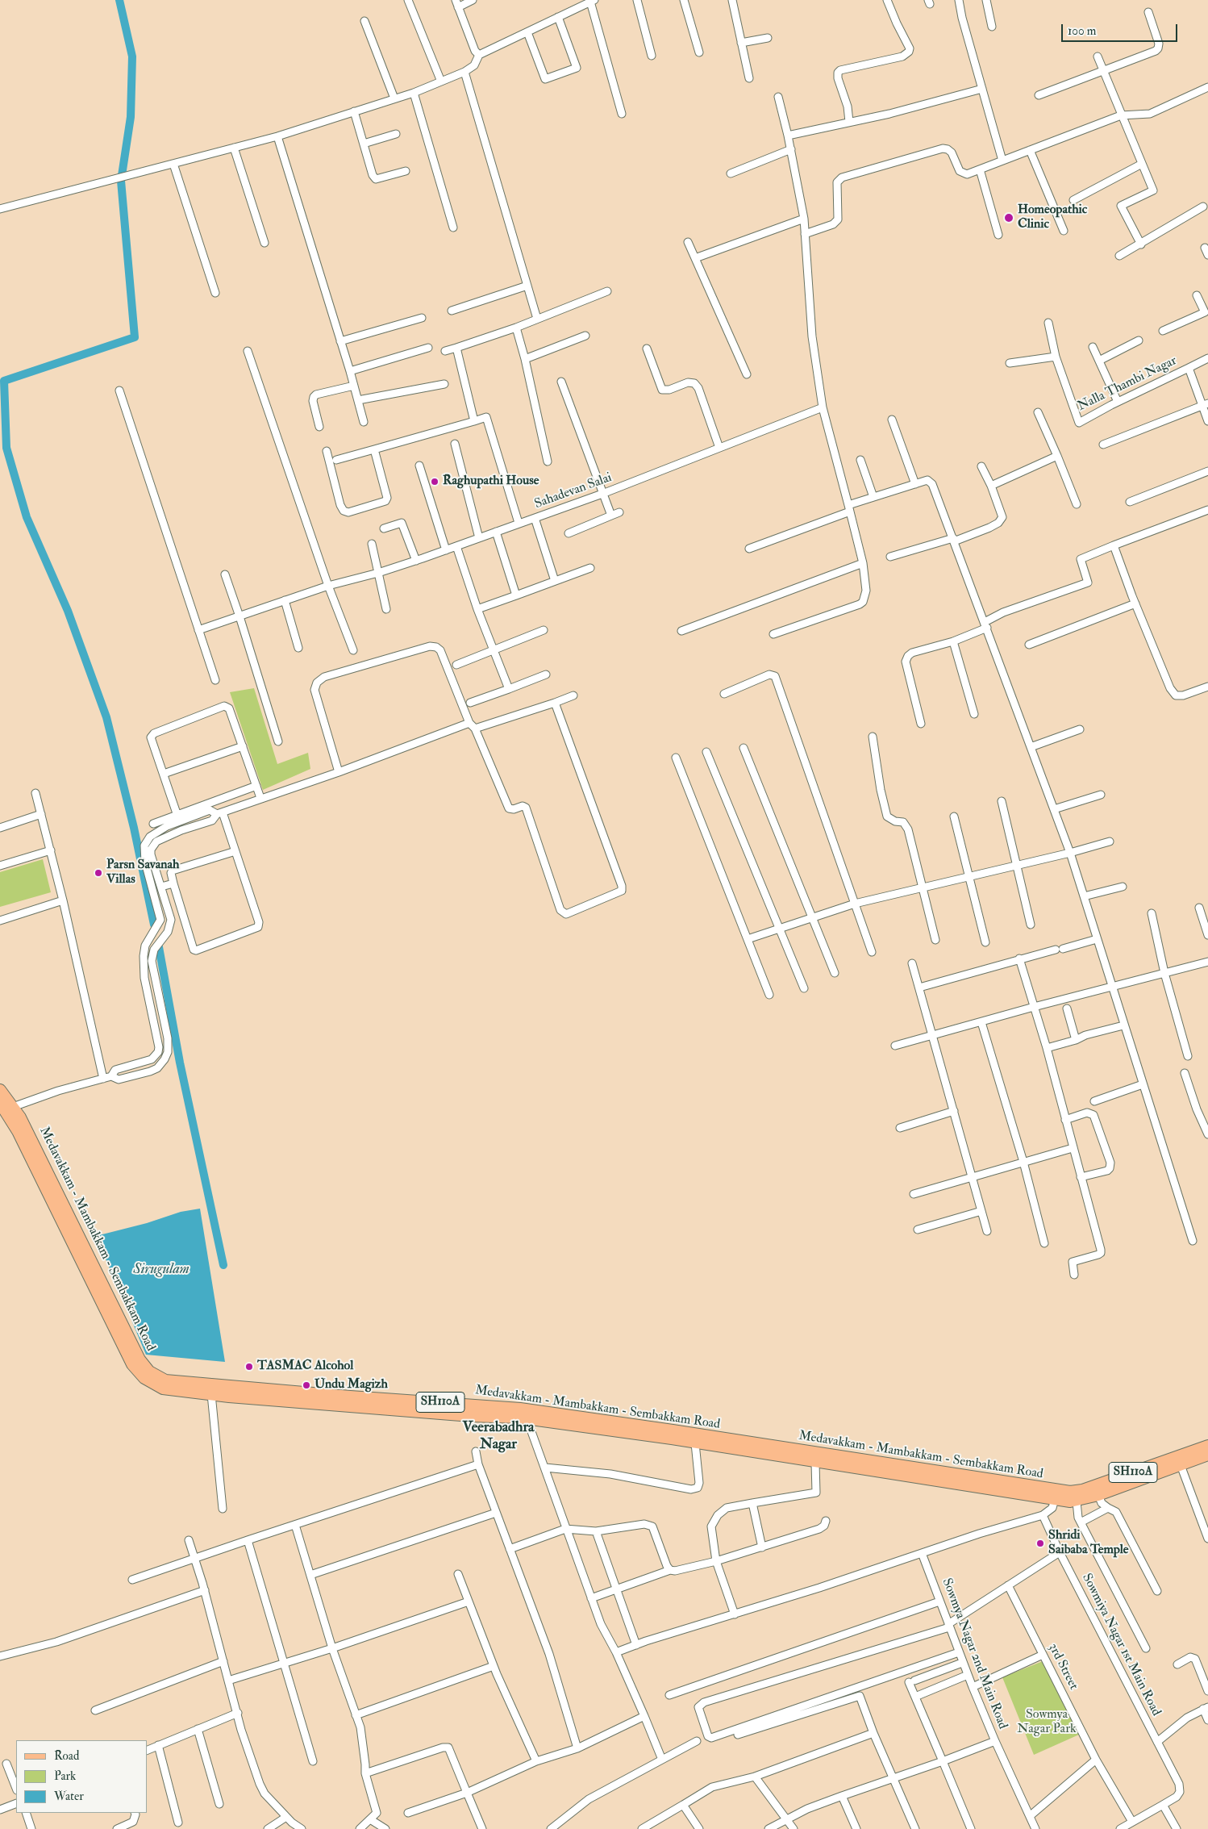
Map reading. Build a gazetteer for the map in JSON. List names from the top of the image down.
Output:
{
  "streets": {
    "main road": ["Medavakkam - Mambakkam - Sembakkam Road", "SH110A"],
    "street": [
      "Nalla Thambi Nagar",
      "Sahadevan Salai",
      "Sowmiya Nagar 1st Main Road",
      "Sowmya Nagar 2nd Main Road",
      "3rd Street"
    ]
  },
  "districts": ["Veerabadhra Nagar"],
  "water": ["Sirugulam"],
  "parks": ["Sowmya Nagar Park"],
  "places": [
    "Homeopathic Clinic",
    "Raghupathi House",
    "Parsn Savanah Villas",
    "TASMAC Alcohol",
    "Undu Magizh",
    "Shridi Saibaba Temple"
  ],
  "legend": ["Road", "Park", "Water"],
  "scale_bar": "100 m"
}
